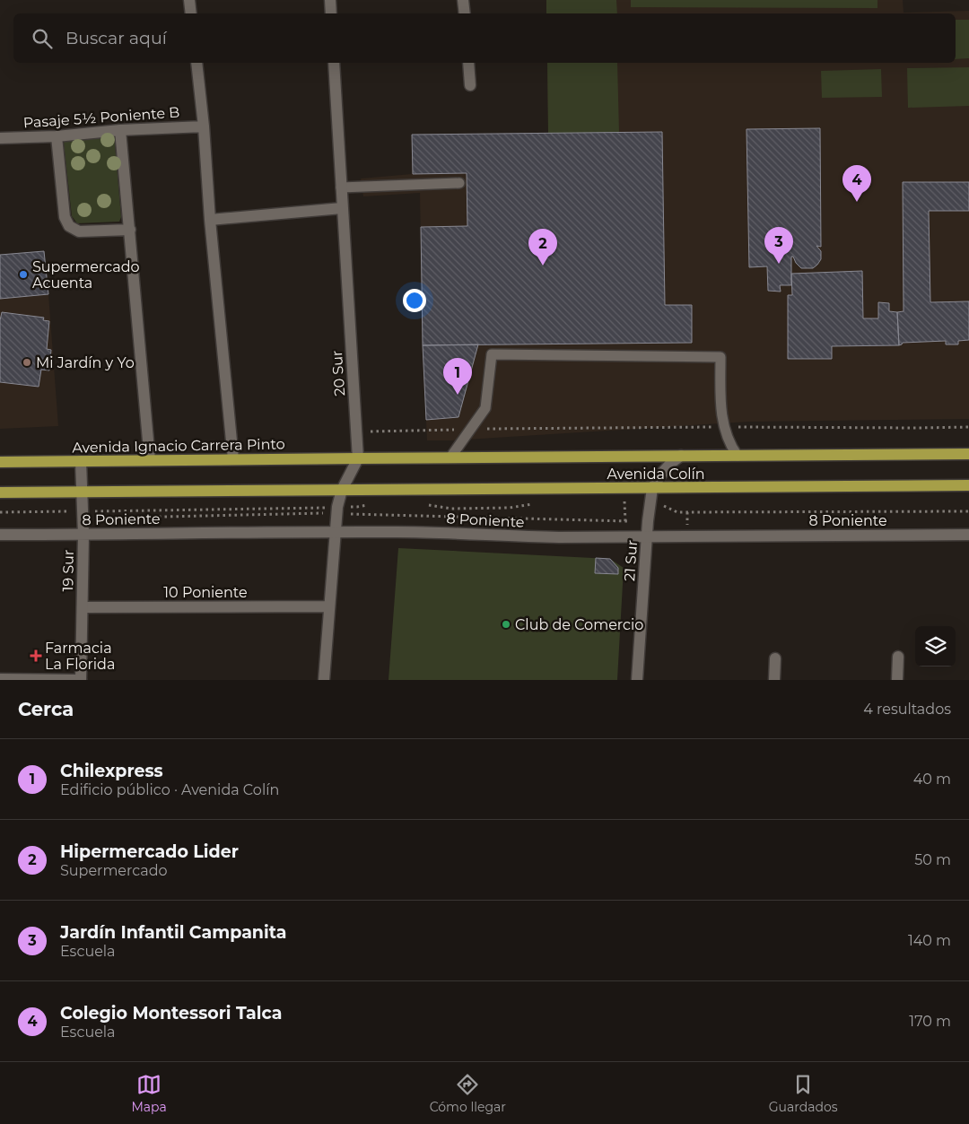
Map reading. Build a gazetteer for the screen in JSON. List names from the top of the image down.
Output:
{
  "streets": {
    "main road": ["Avenida Ignacio Carrera Pinto", "Avenida Colín"],
    "street": [
      "Pasaje 5½ Poniente B",
      "20 Sur",
      "8 Poniente",
      "21 Sur",
      "19 Sur",
      "10 Poniente"
    ]
  },
  "crossings": [
    ["20 Sur", "Avenida Ignacio Carrera Pinto"],
    ["20 Sur", "Avenida Colín"],
    ["Avenida Ignacio Carrera Pinto", "Avenida Colín"],
    ["Avenida Ignacio Carrera Pinto", "19 Sur"],
    ["Avenida Colín", "21 Sur"],
    ["8 Poniente", "21 Sur"],
    ["8 Poniente", "19 Sur"],
    ["19 Sur", "10 Poniente"]
  ],
  "places": {
    "other": ["Supermercado Acuenta", "Mi Jardín y Yo", "Club de Comercio"],
    "health": ["Farmacia La Florida"]
  },
  "page": {
    "search": "Buscar aquí",
    "pins": [
      "4",
      "3",
      "2",
      "1"
    ],
    "heading": ["Cerca", "4 resultados"],
    "list": [
      {
        "mark": "1",
        "name": "Chilexpress",
        "note": "Edificio público · Avenida Colín",
        "value": "40 m"
      },
      {
        "mark": "2",
        "name": "Hipermercado Lider",
        "note": "Supermercado",
        "value": "50 m"
      },
      {
        "mark": "3",
        "name": "Jardín Infantil Campanita",
        "note": "Escuela",
        "value": "140 m"
      },
      {
        "mark": "4",
        "name": "Colegio Montessori Talca",
        "note": "Escuela",
        "value": "170 m"
      }
    ],
    "nav": ["Mapa", "Cómo llegar", "Guardados"]
  }
}
